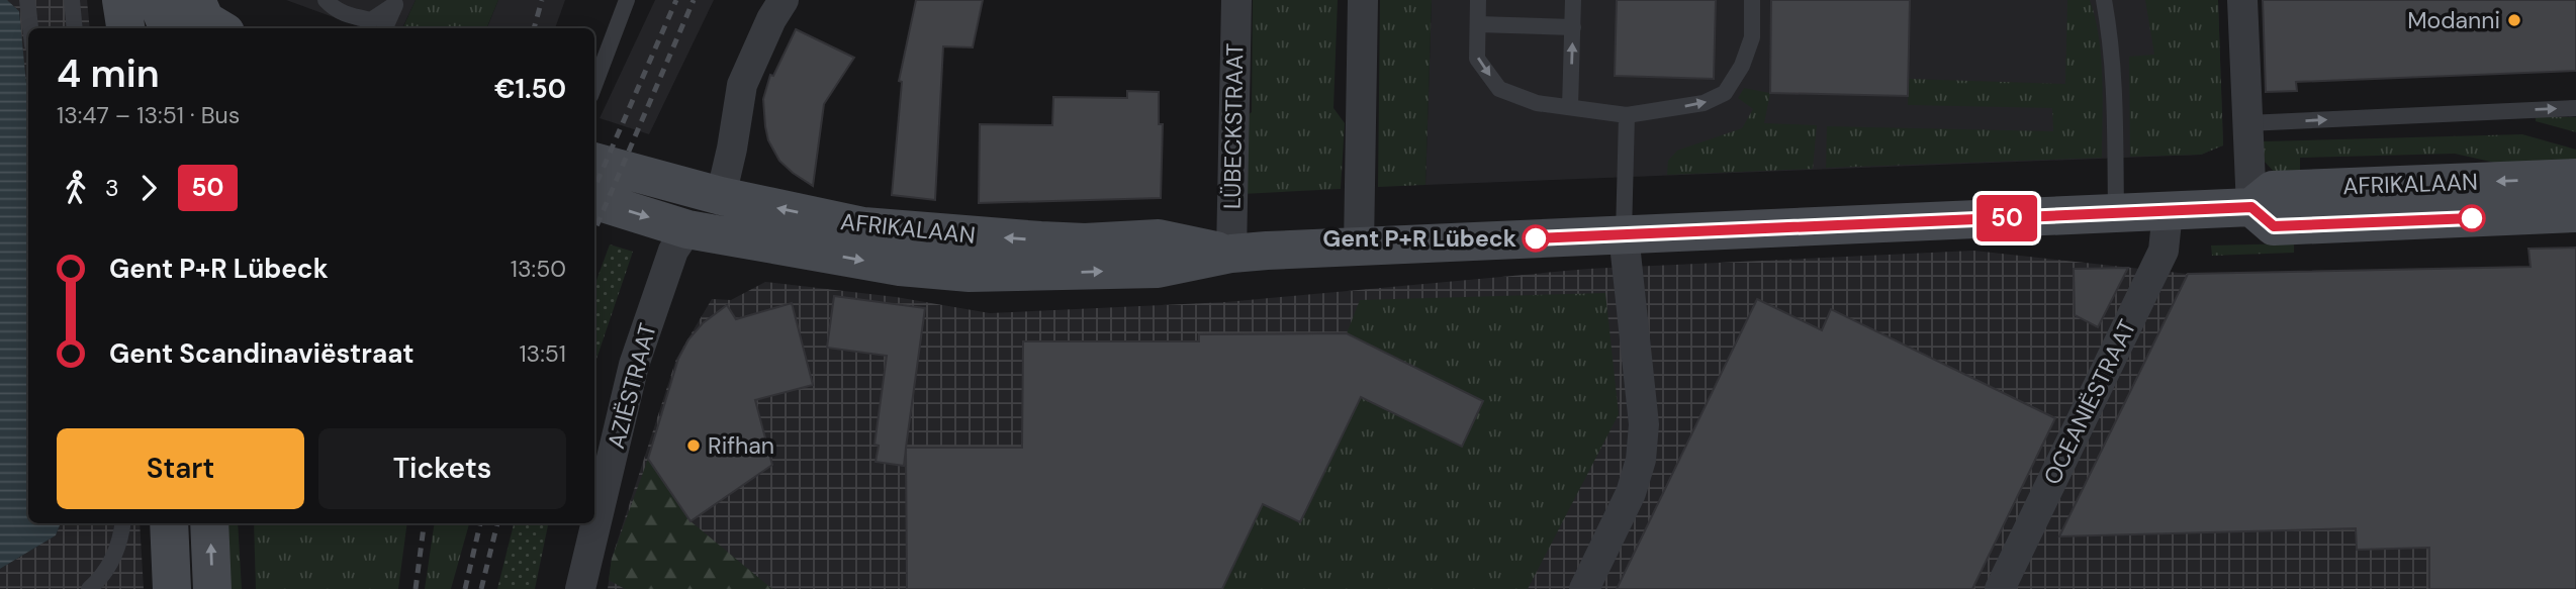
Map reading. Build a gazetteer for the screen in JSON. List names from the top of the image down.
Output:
{
  "streets": {
    "main road": ["AFRIKALAAN"],
    "street": ["LÜBECKSTRAAT", "AZIËSTRAAT", "OCEANIËSTRAAT"]
  },
  "crossings": [
    ["LÜBECKSTRAAT", "AFRIKALAAN"],
    ["AFRIKALAAN", "AZIËSTRAAT"],
    ["AFRIKALAAN", "OCEANIËSTRAAT"]
  ],
  "places": ["Modanni", "Gent P+R Lübeck", "Rifhan"],
  "lines": ["bus line 50"],
  "page": {
    "on_map": "50",
    "heading": ["4 min", "13:47 – 13:51 · Bus", "€1.50"],
    "legs": ["3", "50"],
    "list": [
      {
        "name": "Gent P+R Lübeck",
        "value": "13:50"
      },
      {
        "name": "Gent Scandinaviëstraat",
        "value": "13:51"
      }
    ],
    "buttons": ["Start", "Tickets"]
  }
}
